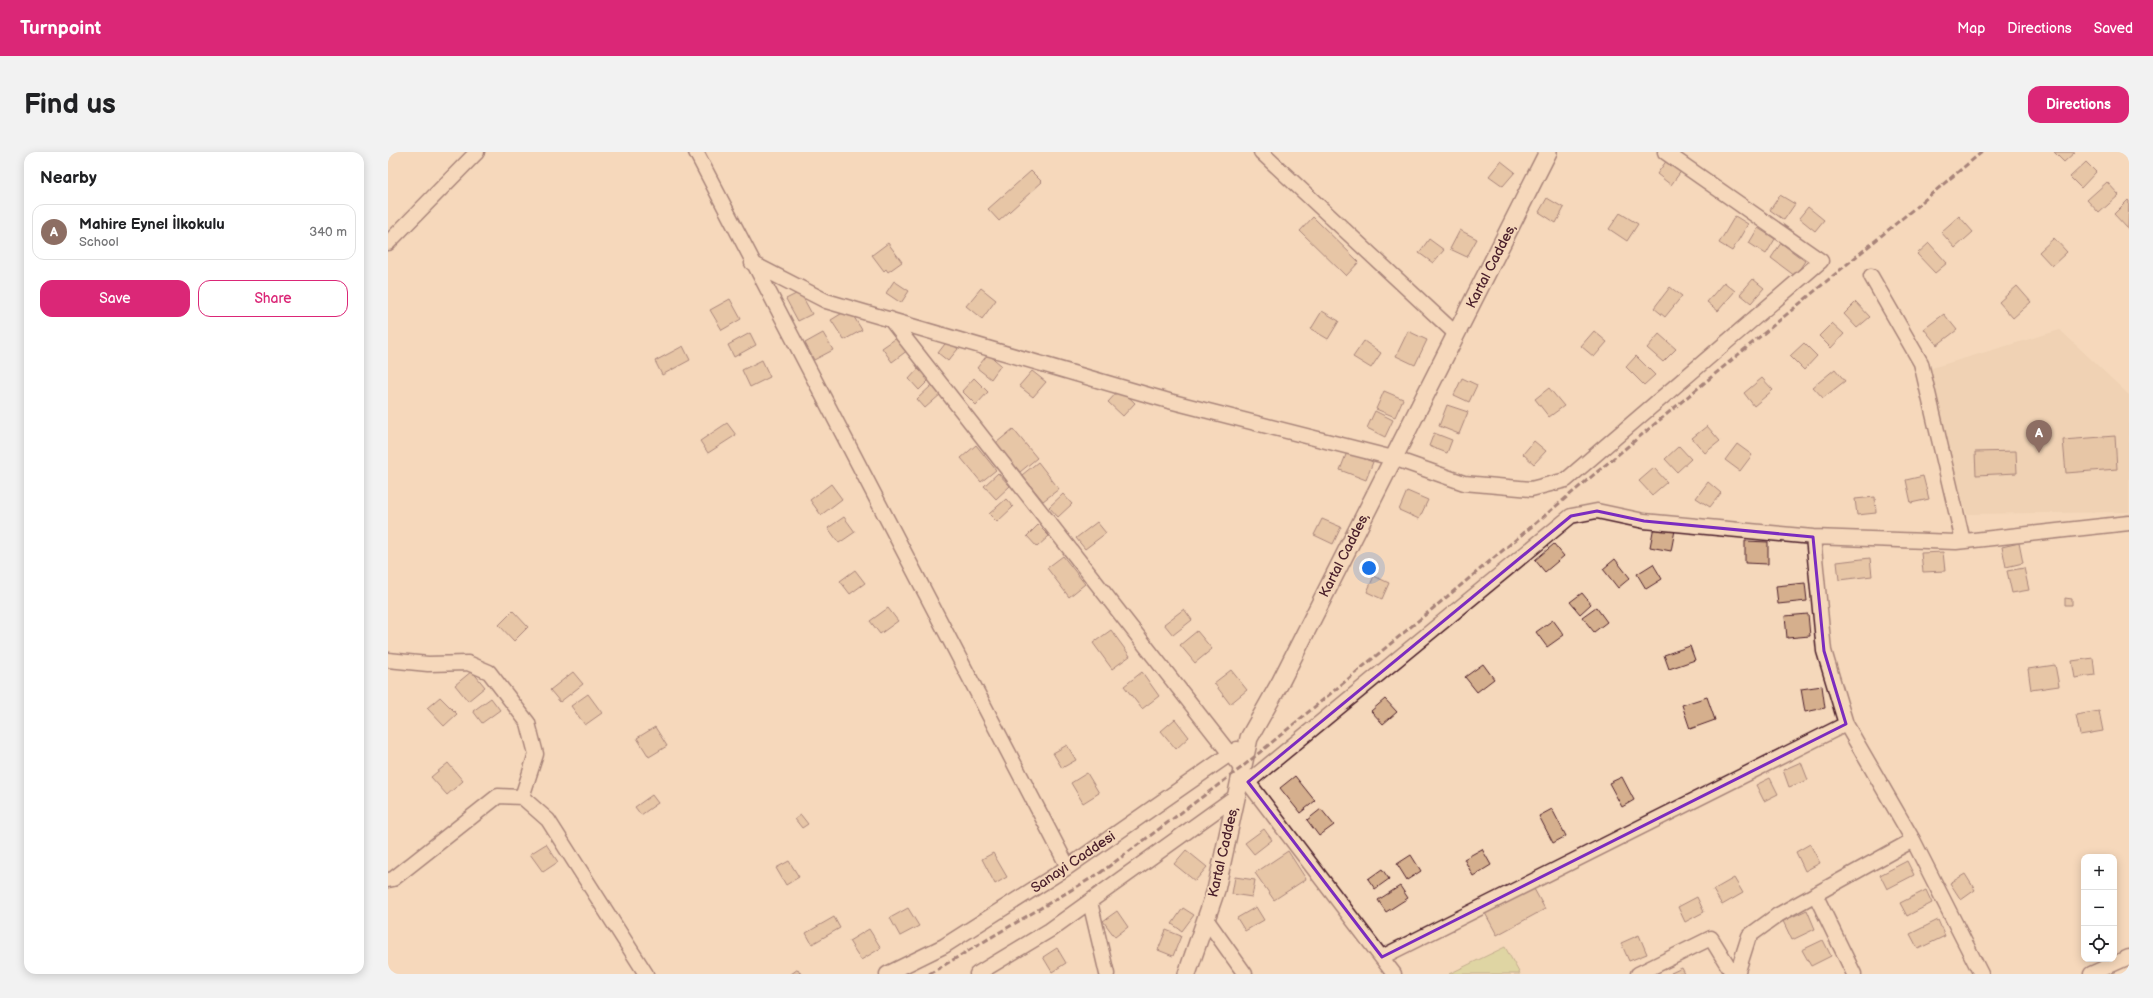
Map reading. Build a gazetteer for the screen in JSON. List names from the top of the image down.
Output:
{
  "streets": {
    "main road": ["Kartal Caddes,"],
    "street": ["Sanayi Caddesi"]
  },
  "crossings": [
    ["Kartal Caddes,", "Sanayi Caddesi"]
  ],
  "page": {
    "header": "Turnpoint",
    "nav": ["Map", "Directions", "Saved"],
    "buttons": [
      "Directions",
      ["Save", "Share"]
    ],
    "title": "Find us",
    "heading": "Nearby",
    "list": [
      {
        "mark": "A",
        "name": "Mahire Eynel İlkokulu",
        "note": "School",
        "value": "340 m"
      }
    ],
    "pins": "A",
    "map_buttons": ["+", "−"]
  }
}
